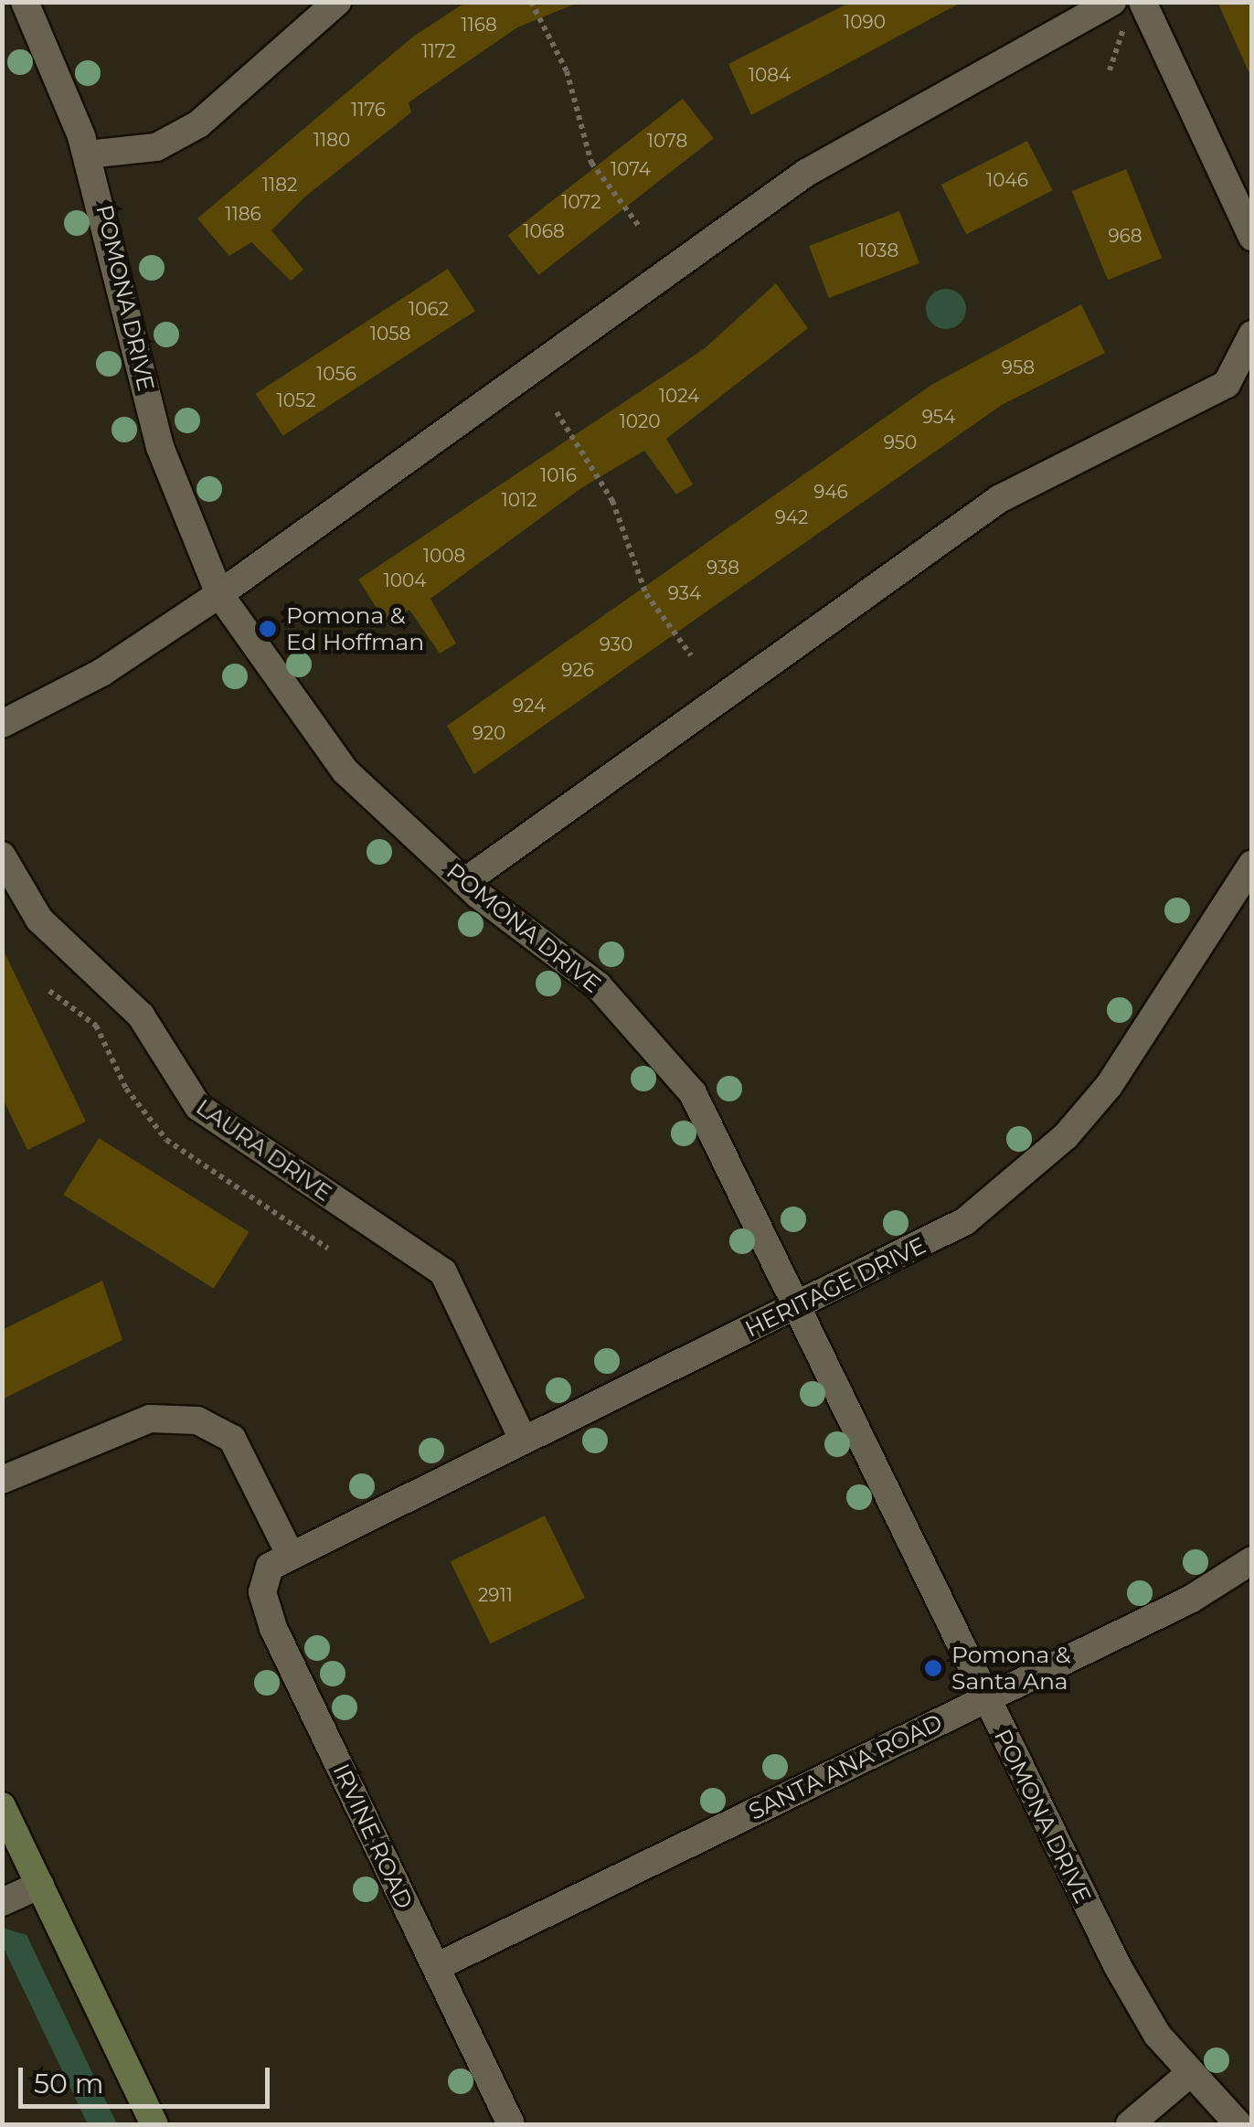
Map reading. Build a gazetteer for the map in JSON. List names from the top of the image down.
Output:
{
  "streets": {
    "street": [
      "POMONA DRIVE",
      "LAURA DRIVE",
      "HERITAGE DRIVE",
      "SANTA ANA ROAD",
      "IRVINE ROAD"
    ]
  },
  "crossings": [
    ["POMONA DRIVE", "HERITAGE DRIVE"],
    ["POMONA DRIVE", "SANTA ANA ROAD"],
    ["LAURA DRIVE", "HERITAGE DRIVE"],
    ["HERITAGE DRIVE", "IRVINE ROAD"],
    ["SANTA ANA ROAD", "IRVINE ROAD"]
  ],
  "places": ["Pomona & Ed Hoffman", "Pomona & Santa Ana"],
  "house_numbers": [
    "1090",
    "1168",
    "1172",
    "1084",
    "1176",
    "1180",
    "1078",
    "1074",
    "1046",
    "1182",
    "1072",
    "1186",
    "1068",
    "968",
    "1038",
    "1062",
    "1058",
    "958",
    "1056",
    "1024",
    "1052",
    "954",
    "1020",
    "950",
    "1016",
    "946",
    "1012",
    "942",
    "1008",
    "938",
    "1004",
    "934",
    "930",
    "926",
    "924",
    "920",
    "2911"
  ],
  "scale_bar": "50 m"
}
